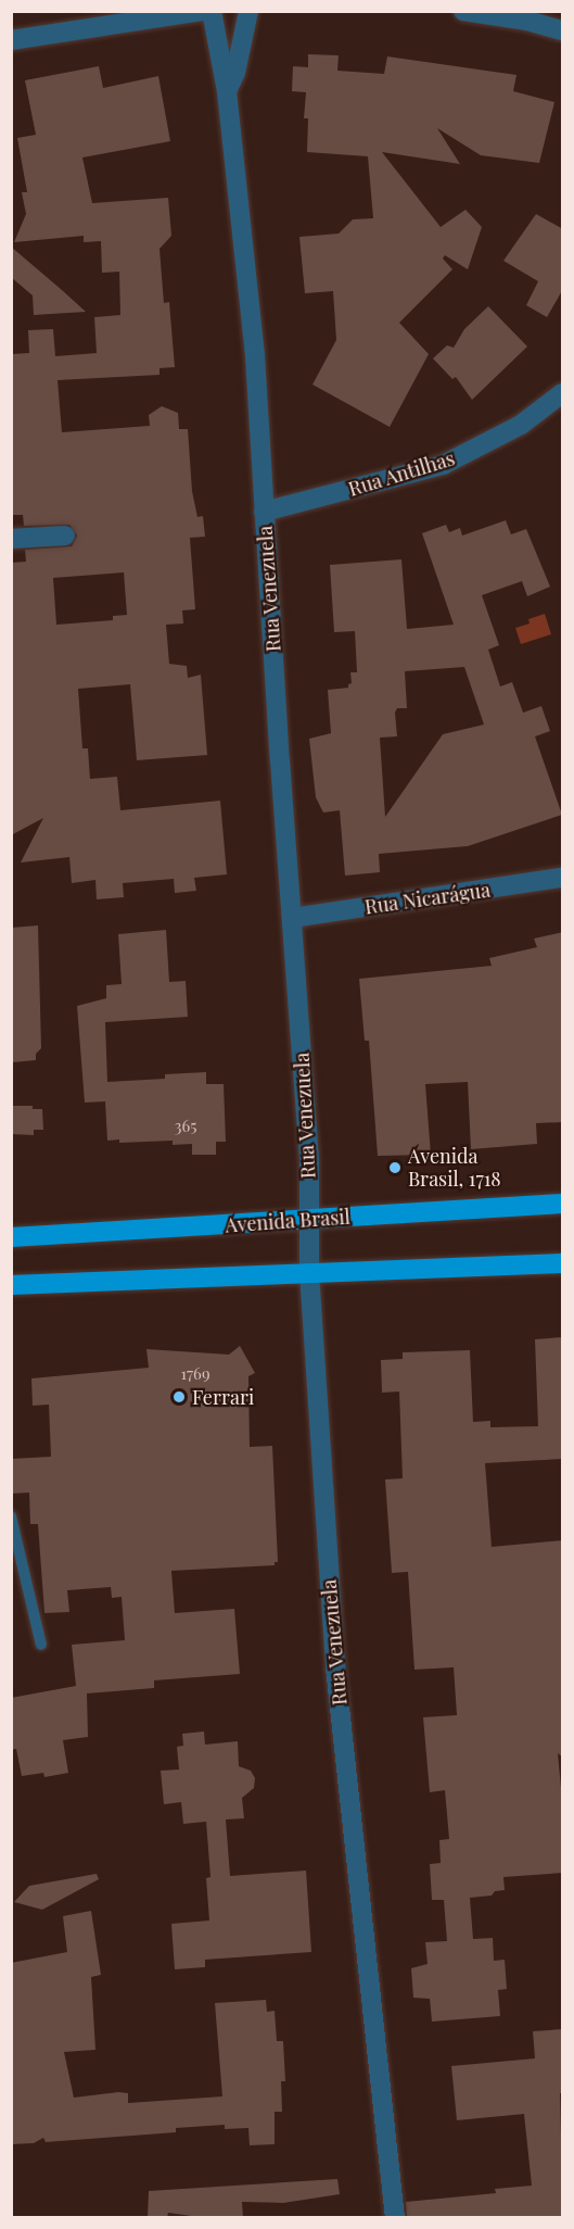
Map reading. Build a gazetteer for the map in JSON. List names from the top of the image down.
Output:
{
  "streets": {
    "main road": ["Avenida Brasil"],
    "street": ["Rua Antilhas", "Rua Venezuela", "Rua Nicarágua"]
  },
  "crossings": [
    ["Rua Antilhas", "Rua Venezuela"],
    ["Rua Venezuela", "Rua Nicarágua"],
    ["Rua Venezuela", "Avenida Brasil"]
  ],
  "places": ["Avenida Brasil, 1718", "Ferrari"],
  "house_numbers": ["365", "1769"]
}
